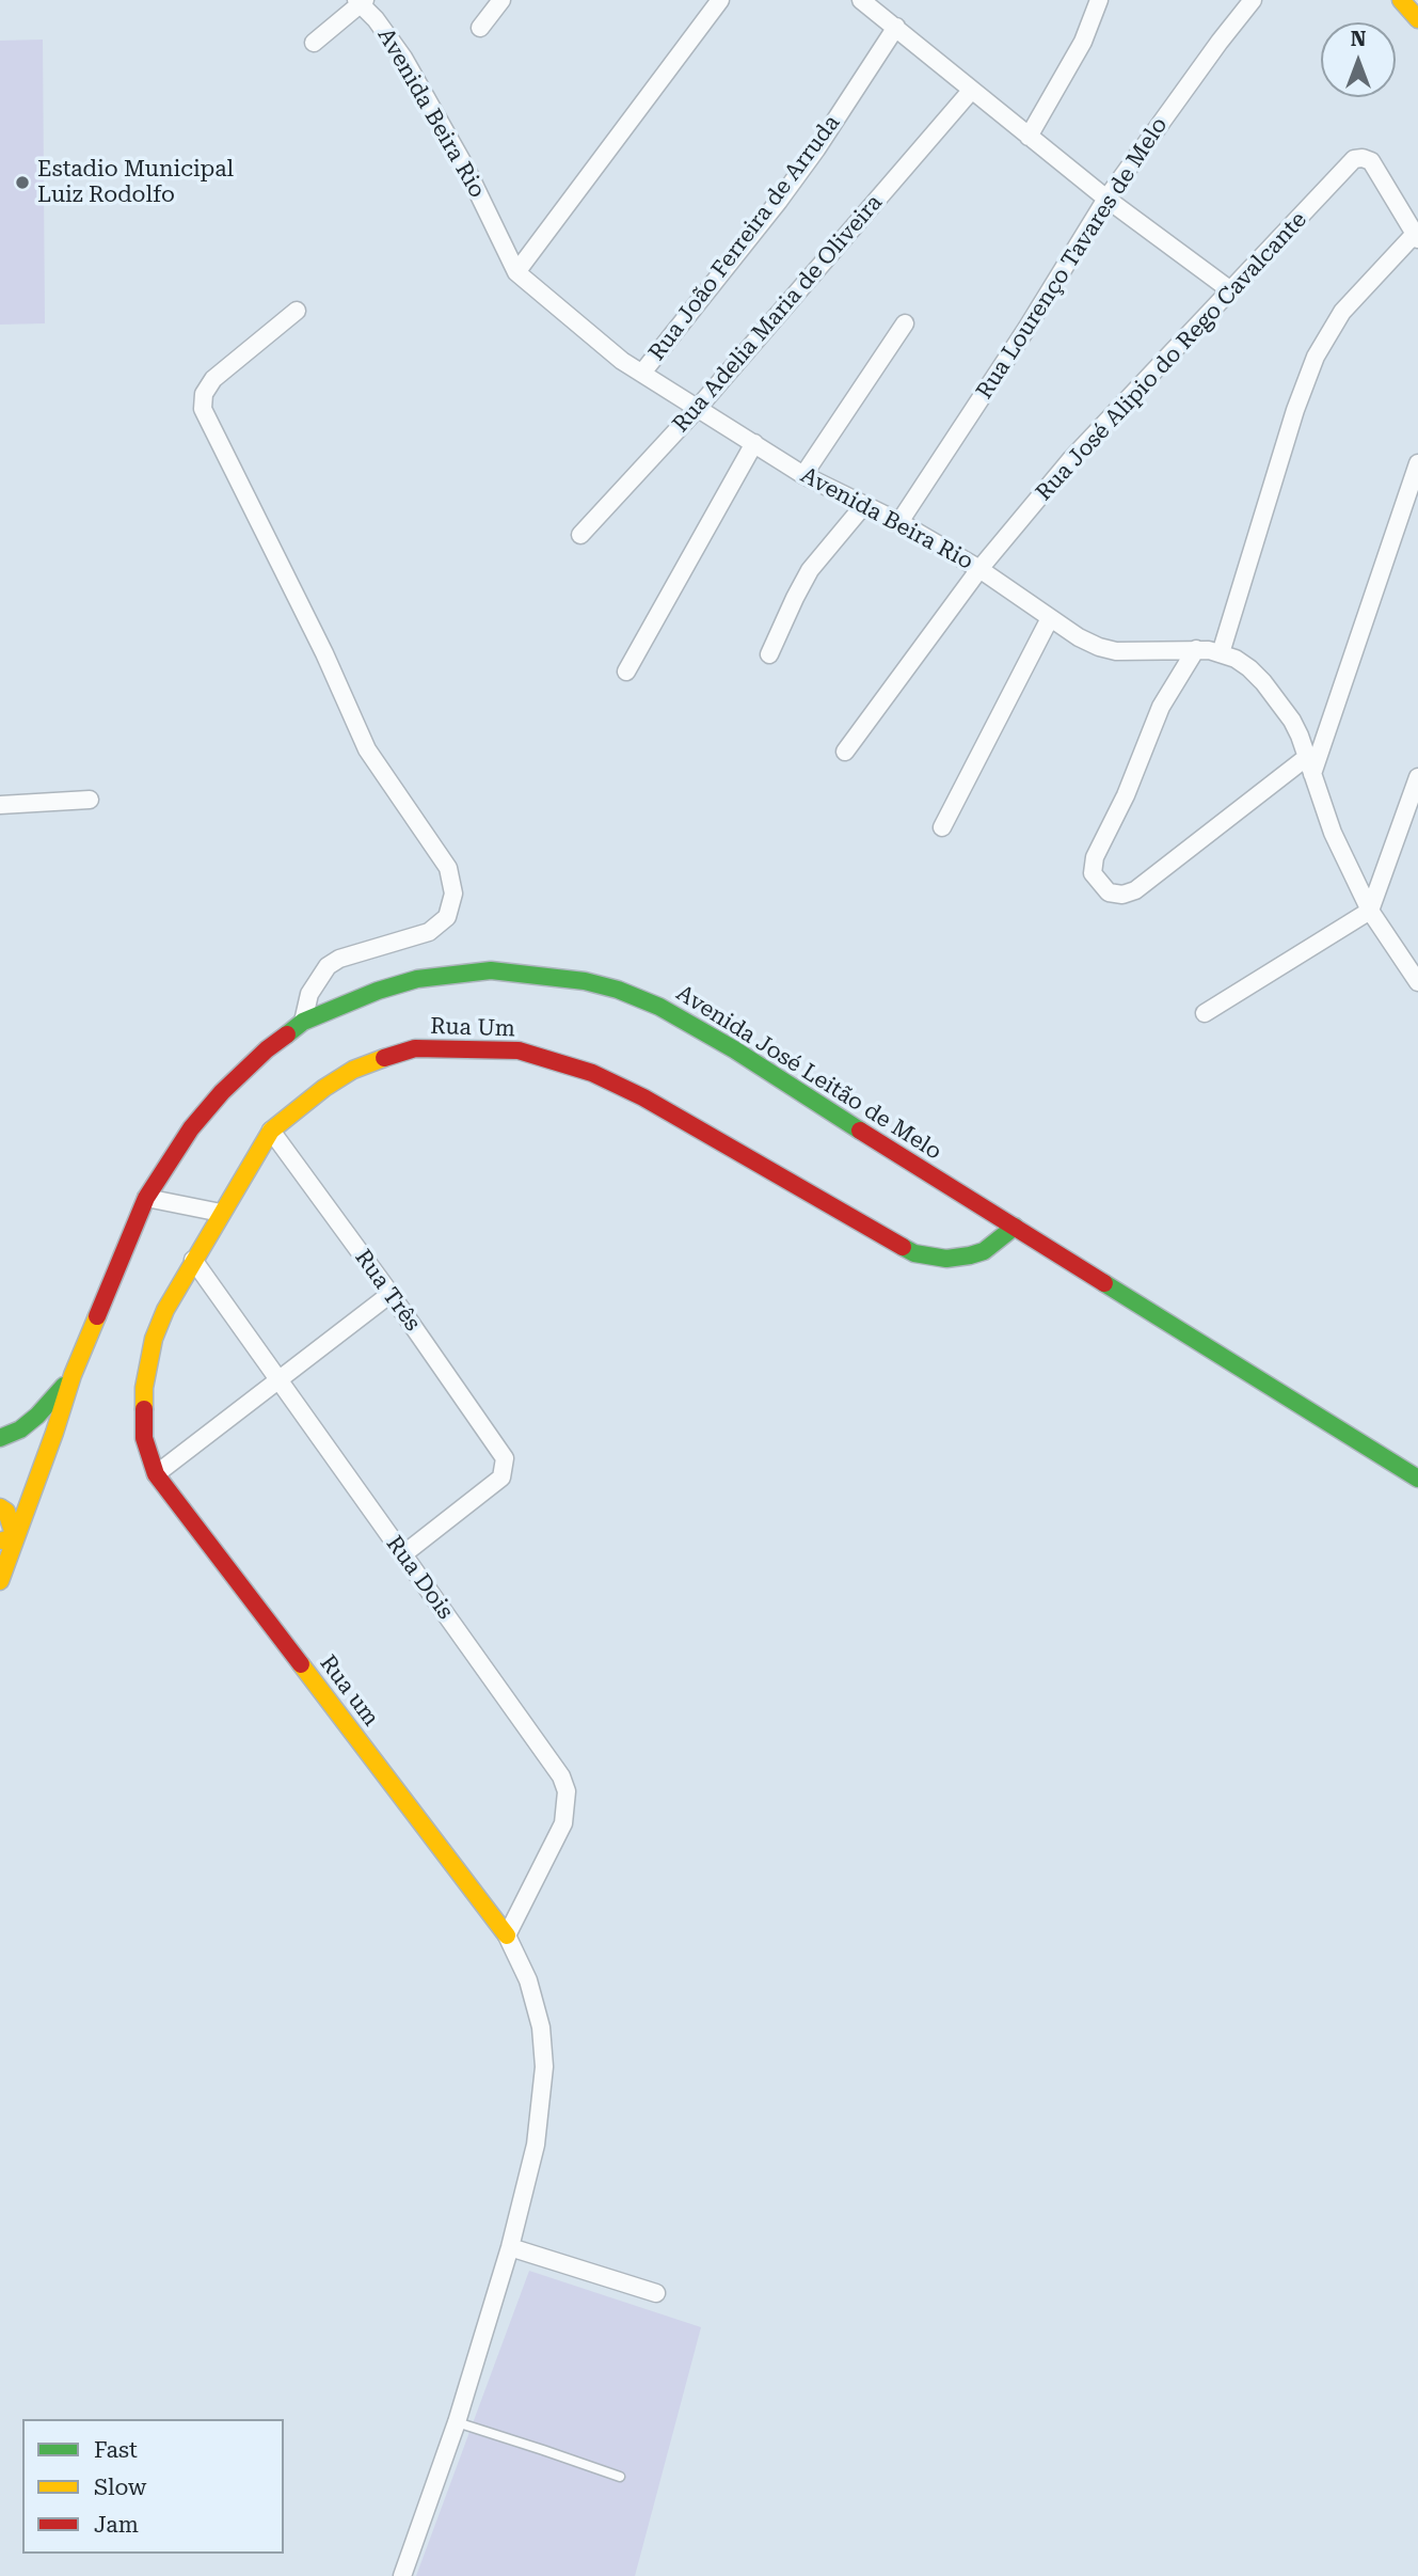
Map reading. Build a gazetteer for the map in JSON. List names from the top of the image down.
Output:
{
  "streets": {
    "main road": ["Rua Um", "Avenida José Leitão de Melo", "Rua um"],
    "street": [
      "Avenida Beira Rio",
      "Rua João Ferreira de Arruda",
      "Rua Lourenço Tavares de Melo",
      "Rua Adelia Maria de Oliveira",
      "Rua José Alipio do Rego Cavalcante",
      "Rua Três",
      "Rua Dois"
    ]
  },
  "crossings": [
    ["Avenida Beira Rio", "Rua João Ferreira de Arruda"],
    ["Avenida Beira Rio", "Rua Lourenço Tavares de Melo"],
    ["Avenida Beira Rio", "Rua Adelia Maria de Oliveira"],
    ["Avenida Beira Rio", "Rua José Alipio do Rego Cavalcante"],
    ["Rua Um", "Avenida José Leitão de Melo"],
    ["Rua Um", "Rua Três"],
    ["Rua Um", "Rua Dois"],
    ["Rua Um", "Rua um"],
    ["Rua Três", "Rua Dois"],
    ["Rua Dois", "Rua um"]
  ],
  "places": ["Estadio Municipal Luiz Rodolfo"],
  "legend": ["Fast", "Slow", "Jam"],
  "north": "top"
}
